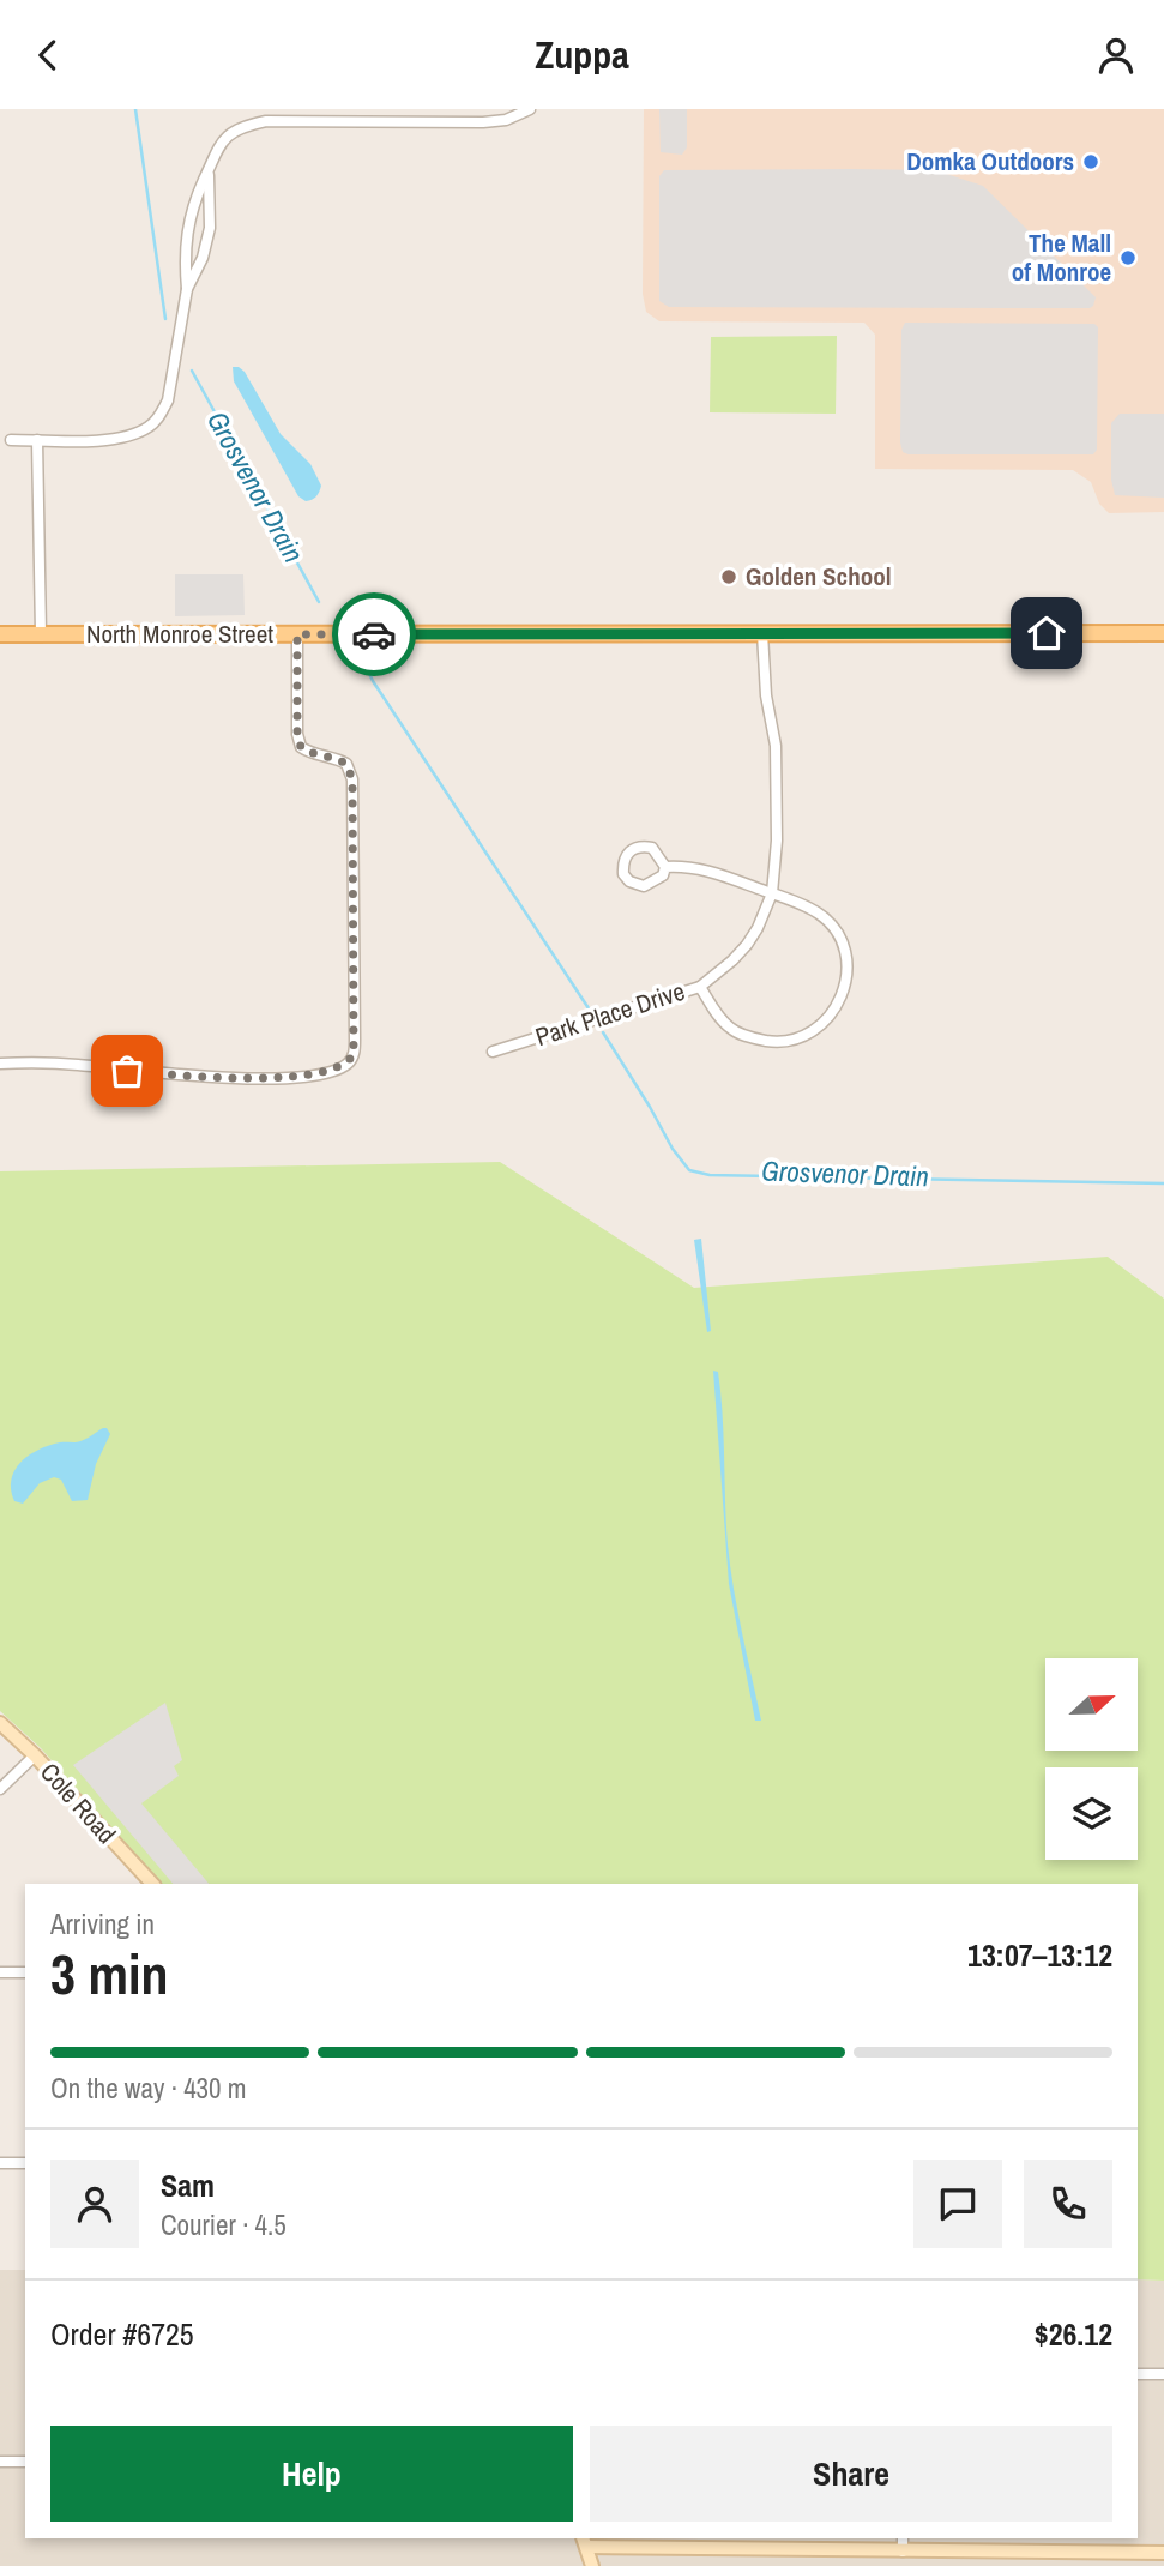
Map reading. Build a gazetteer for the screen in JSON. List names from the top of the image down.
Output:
{
  "streets": {
    "main road": ["North Monroe Street"],
    "street": ["Park Place Drive", "Cole Road"]
  },
  "crossings": [
    ["North Monroe Street", "Park Place Drive"]
  ],
  "water": ["Grosvenor Drain"],
  "places": ["Domka Outdoors", "The Mall of Monroe", "Golden School"],
  "north": "right",
  "page": {
    "header": "Zuppa",
    "heading": ["3 min", "Arriving in", "13:07–13:12"],
    "panel": [
      "Sam",
      "Courier · 4.5",
      "Order #6725",
      "$26.12"
    ],
    "bar": "On the way · 430 m",
    "buttons": ["Help", "Share"]
  }
}
